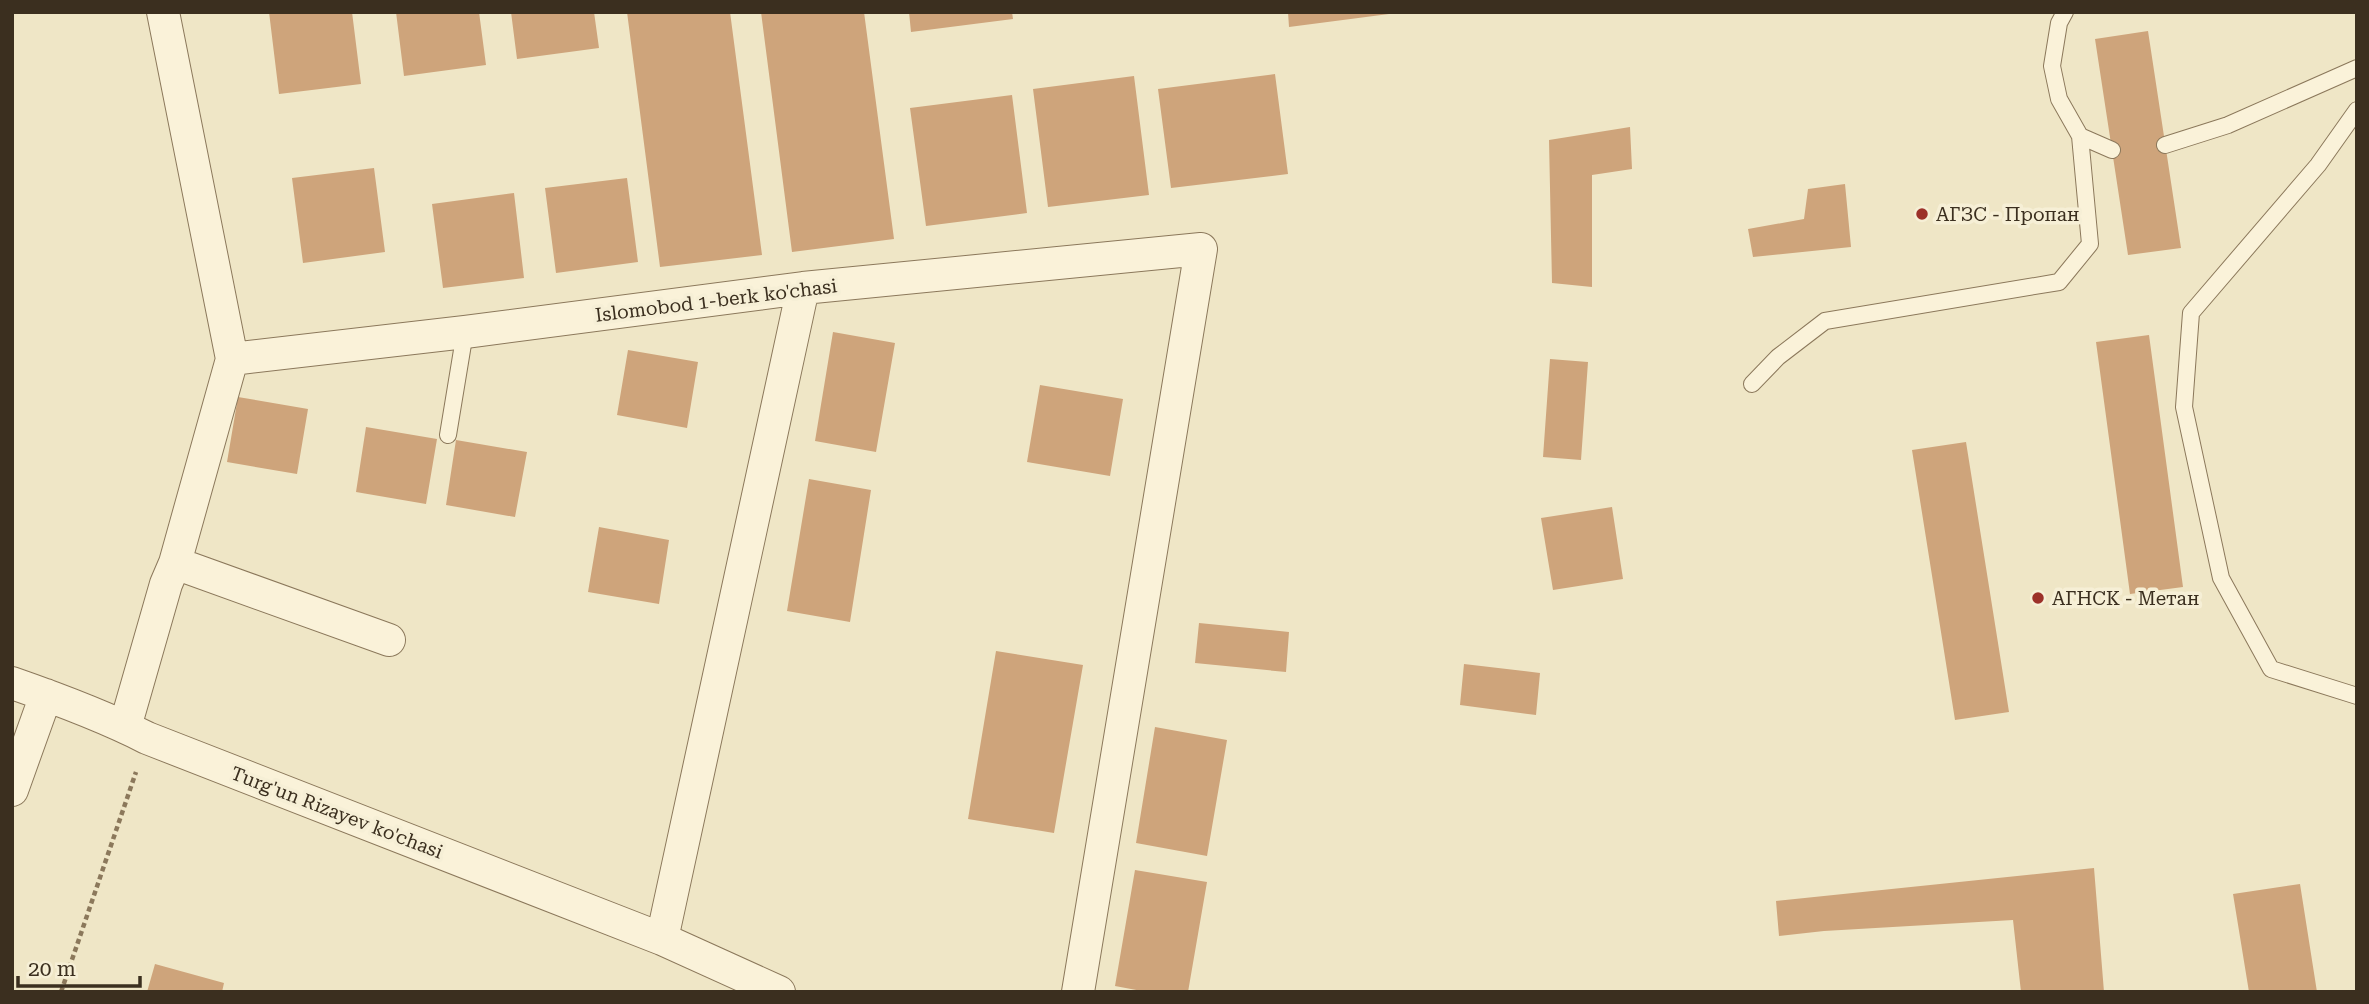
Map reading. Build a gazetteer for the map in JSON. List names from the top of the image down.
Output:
{
  "streets": {
    "street": ["Islomobod 1-berk ko'chasi", "Turg'un Rizayev ko'chasi"]
  },
  "places": ["АГЗС - Пропан", "АГНСК - Метан"],
  "scale_bar": "20 m"
}
